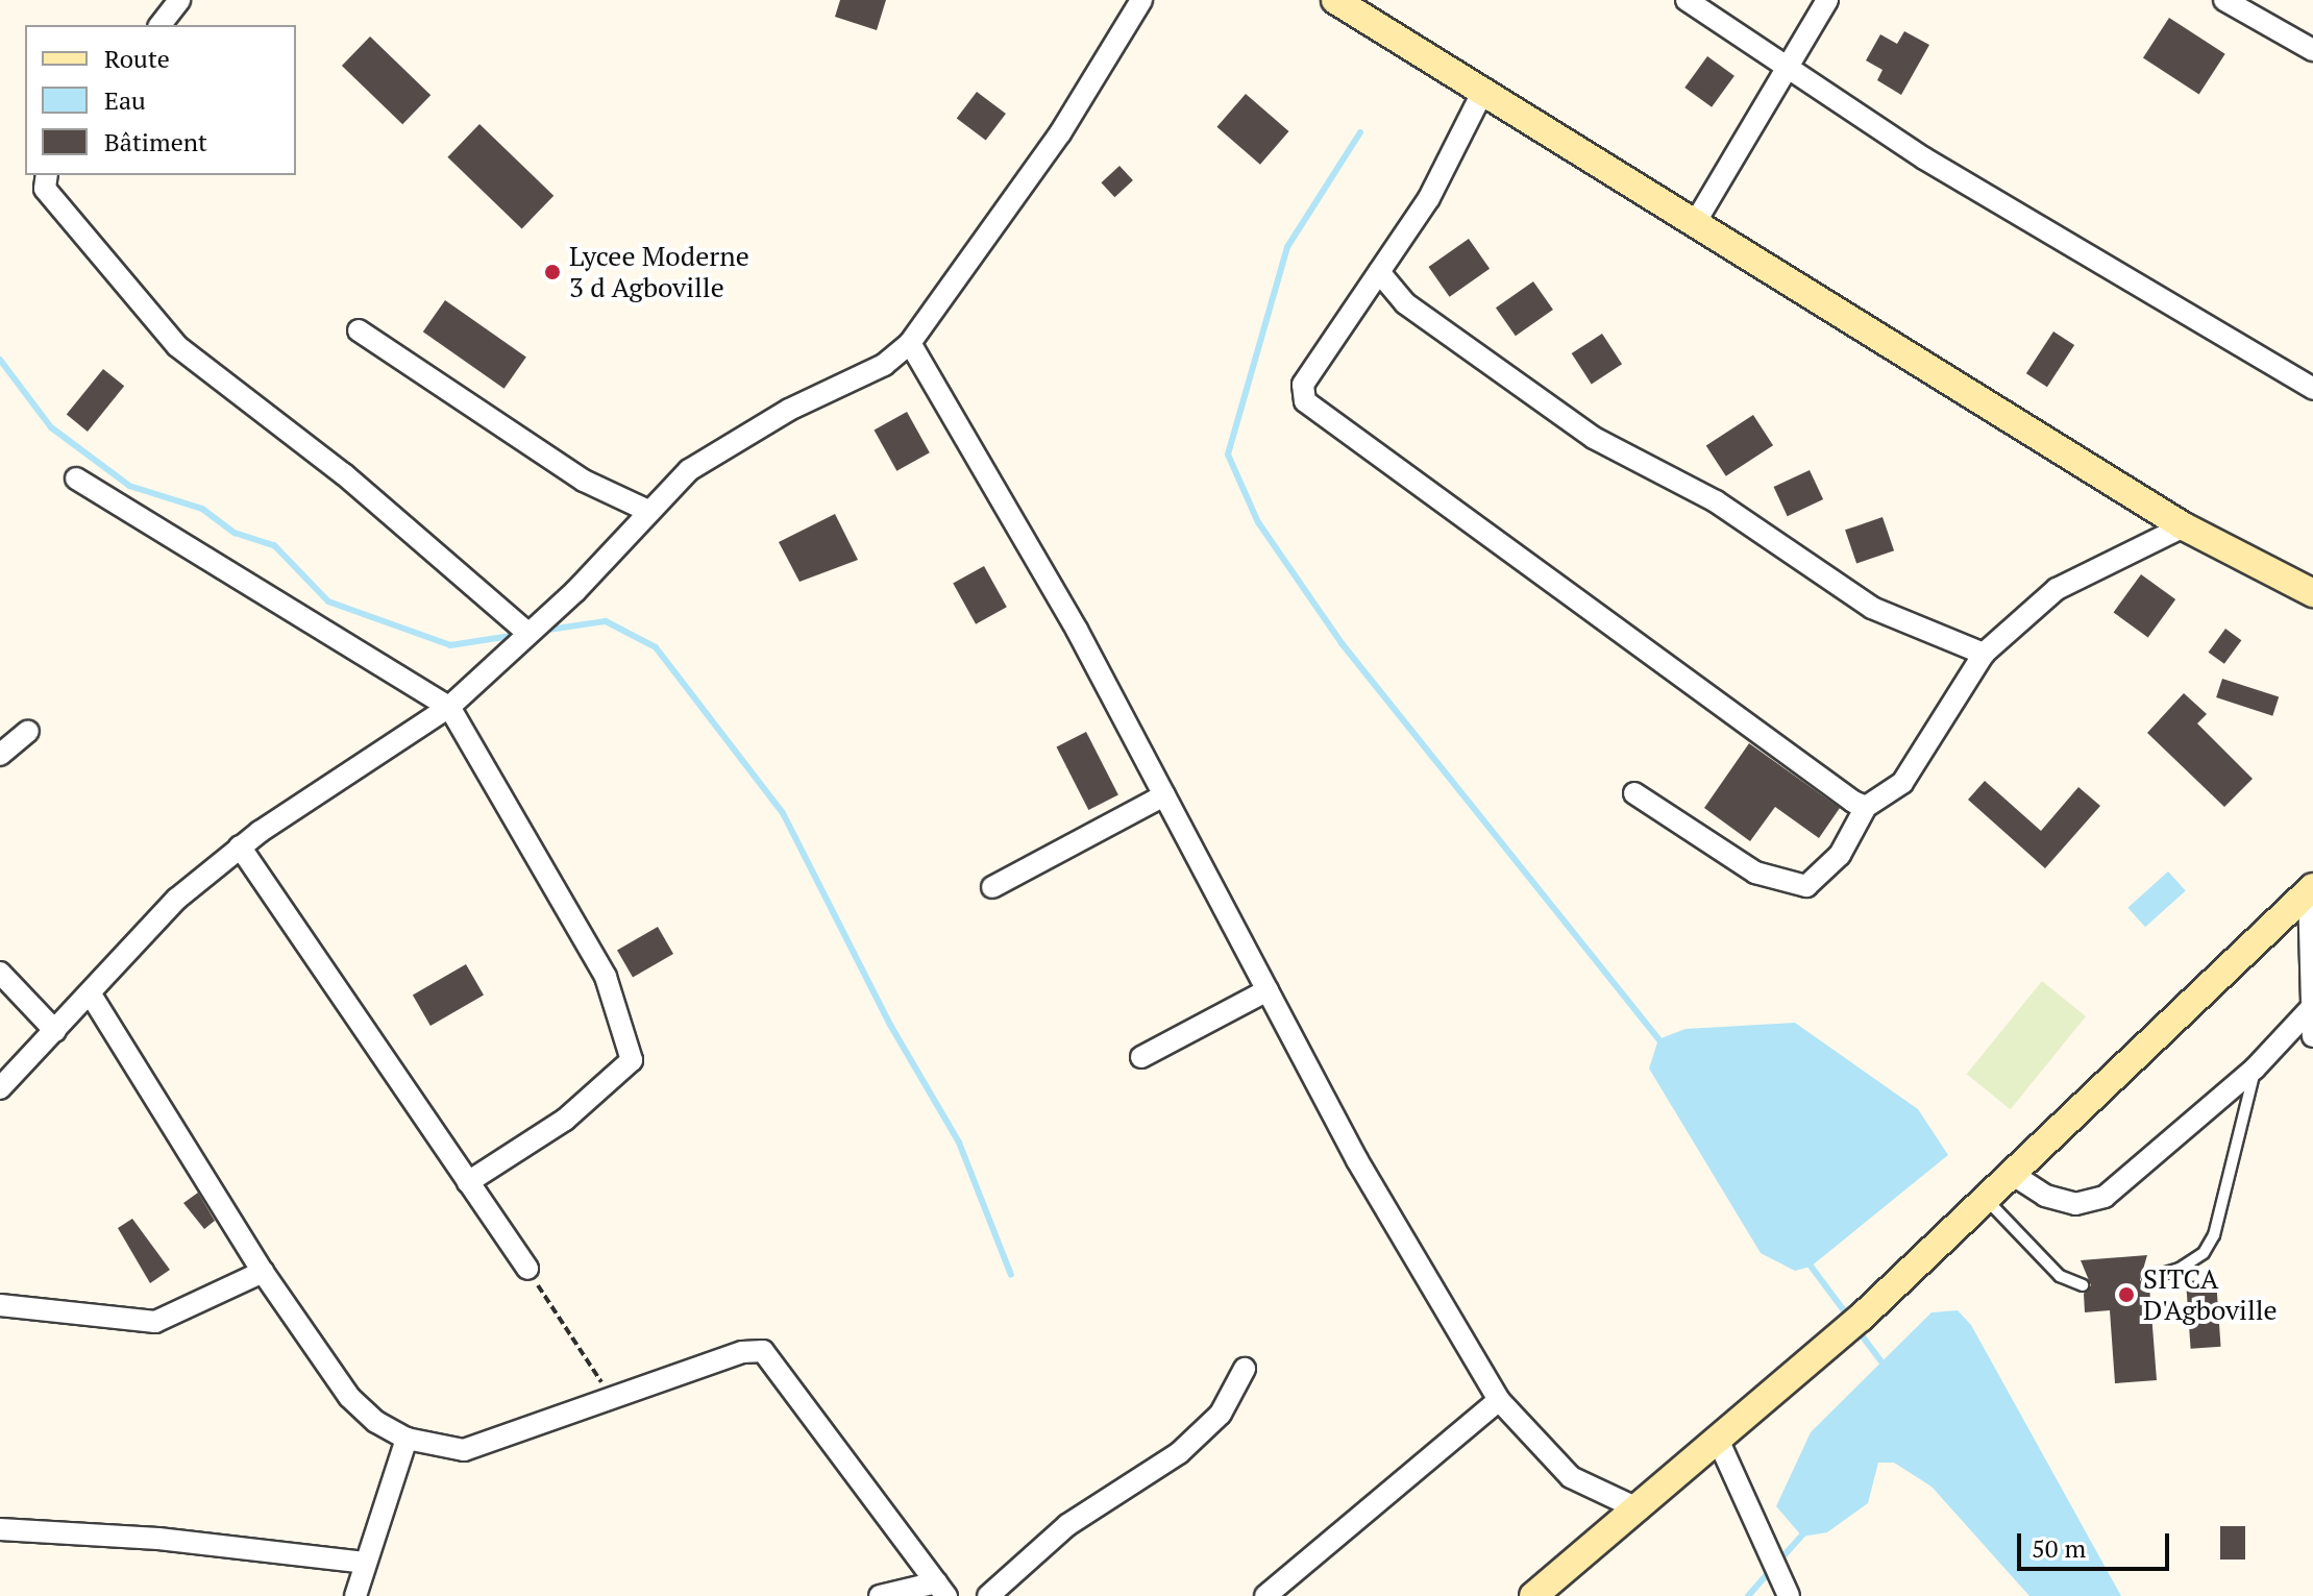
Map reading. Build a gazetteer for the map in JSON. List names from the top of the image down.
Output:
{
  "places": ["Lycee Moderne 3 d Agboville", "SITCA D'Agboville"],
  "legend": ["Route", "Eau", "Bâtiment"],
  "scale_bar": "50 m"
}
